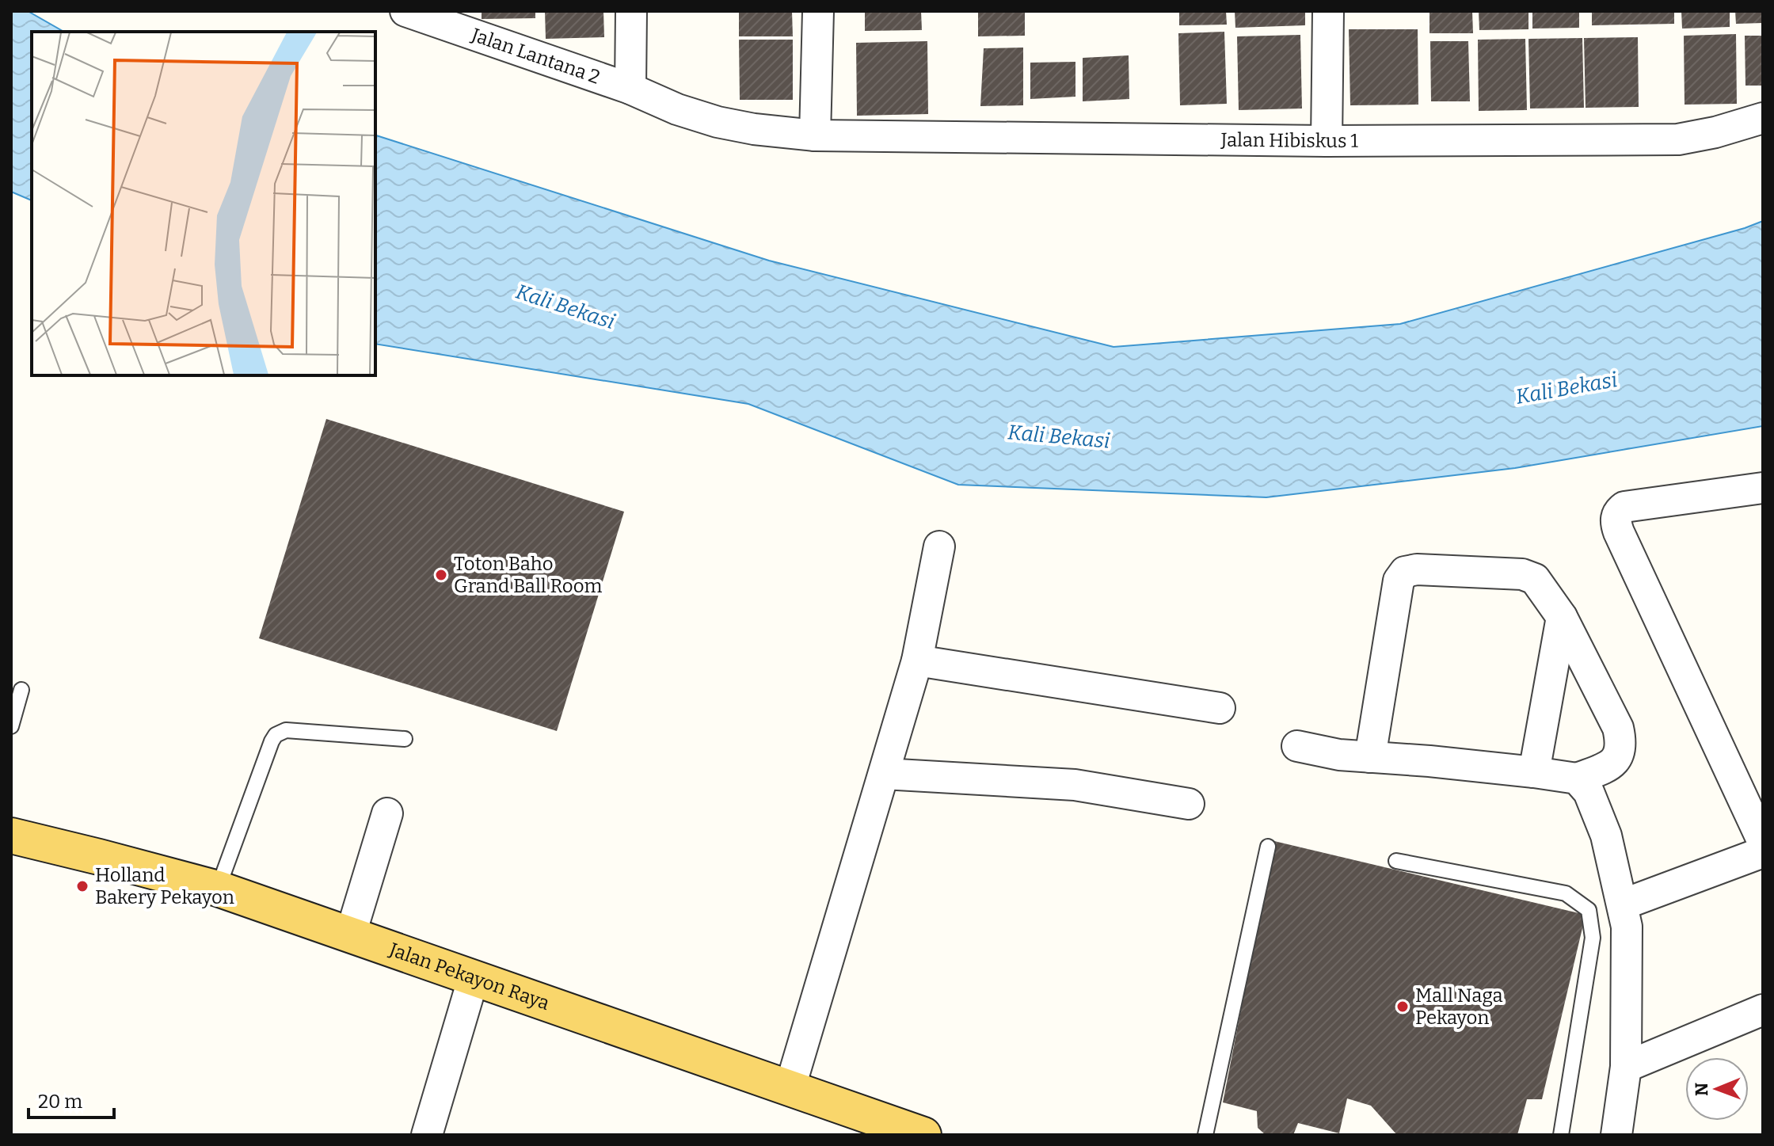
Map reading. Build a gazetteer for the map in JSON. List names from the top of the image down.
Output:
{
  "streets": {
    "main road": ["Jalan Pekayon Raya"],
    "street": ["Jalan Lantana 2", "Jalan Hibiskus 1"]
  },
  "crossings": [
    ["Jalan Lantana 2", "Jalan Hibiskus 1"]
  ],
  "water": ["Kali Bekasi"],
  "places": ["Toton Baho Grand Ball Room", "Holland Bakery Pekayon", "Mall Naga Pekayon"],
  "scale_bar": "20 m",
  "north": "left"
}
